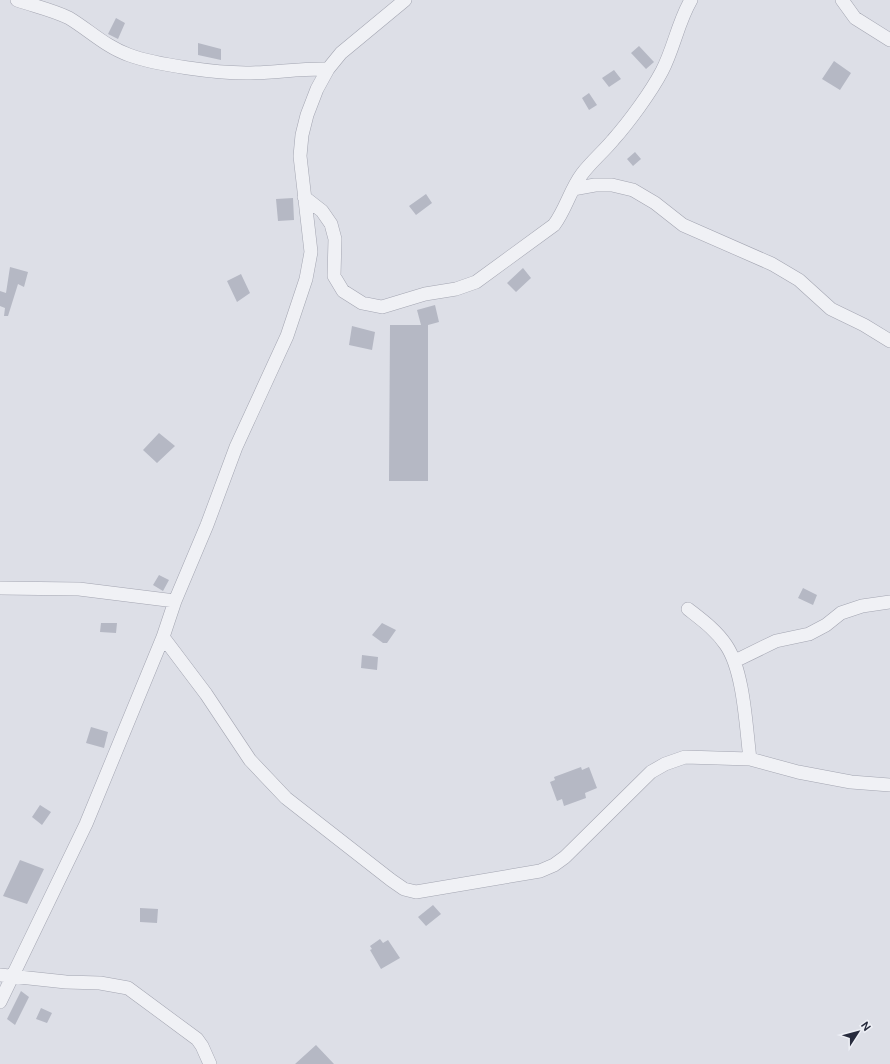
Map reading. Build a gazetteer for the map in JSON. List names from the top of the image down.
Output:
{
  "north": "top right"
}
